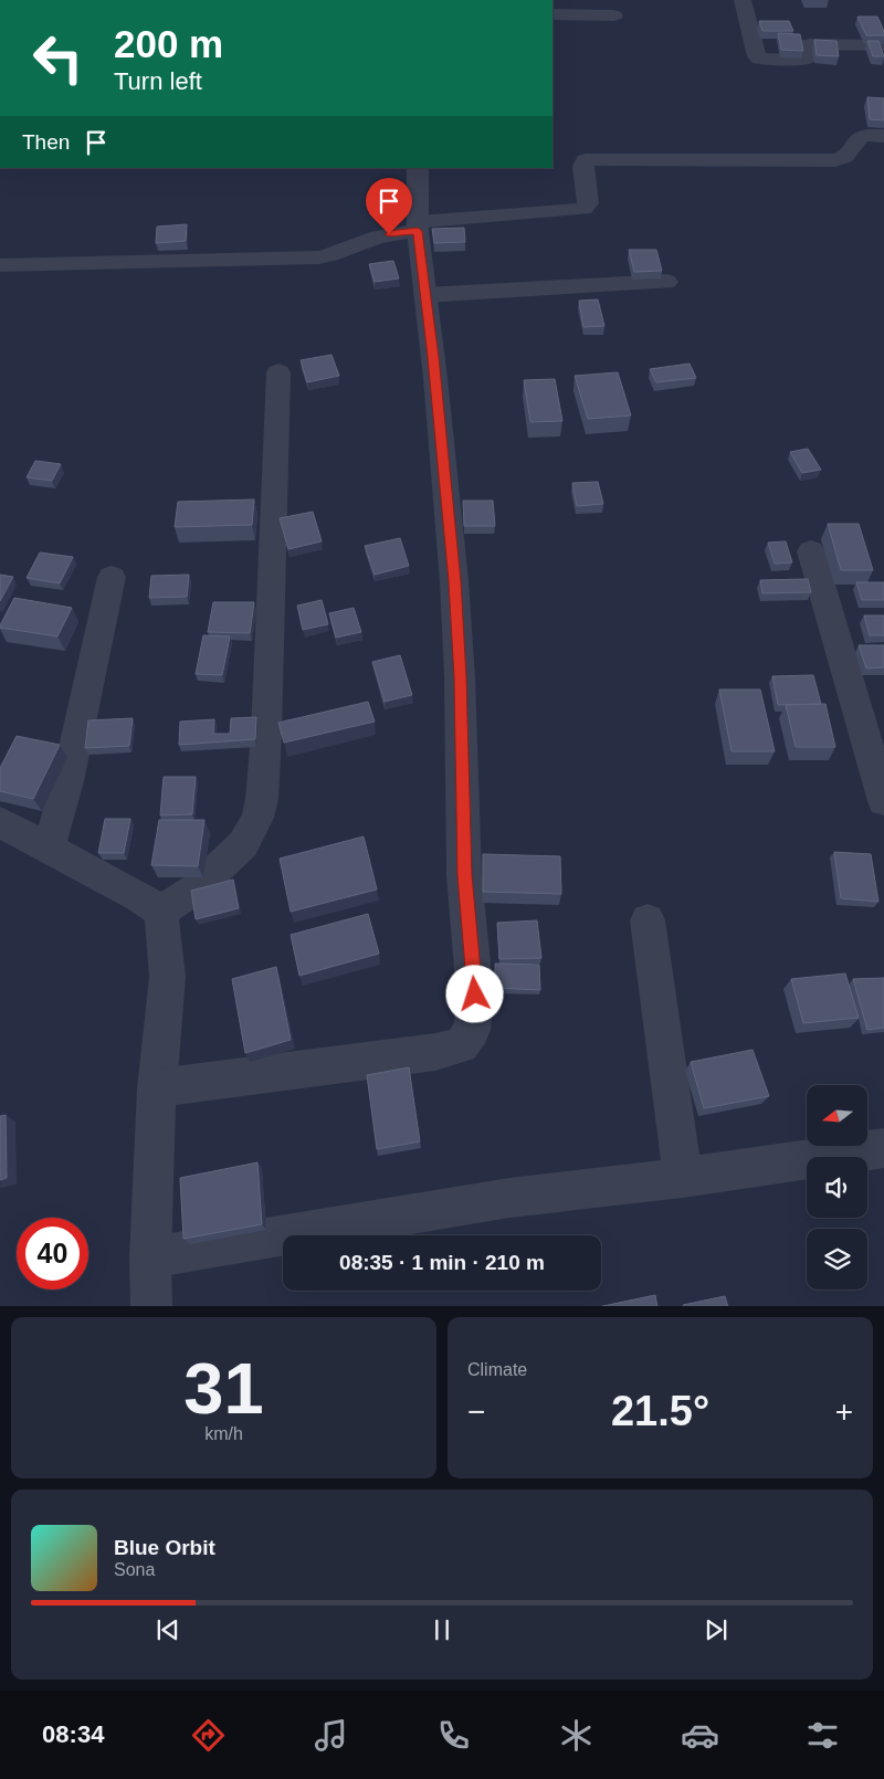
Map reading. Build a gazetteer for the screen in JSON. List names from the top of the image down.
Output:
{
  "north": "left",
  "page": {
    "turn": ["200 m", "Turn left"],
    "then": "Then",
    "limit": "40",
    "trip": "08:35 · 1 min · 210 m",
    "tile": [
      ["31", "km/h"],
      "Climate"
    ],
    "heat": ["−", "21.5°", "+"],
    "song": ["Blue Orbit", "Sona"],
    "tabs": "08:34"
  }
}
